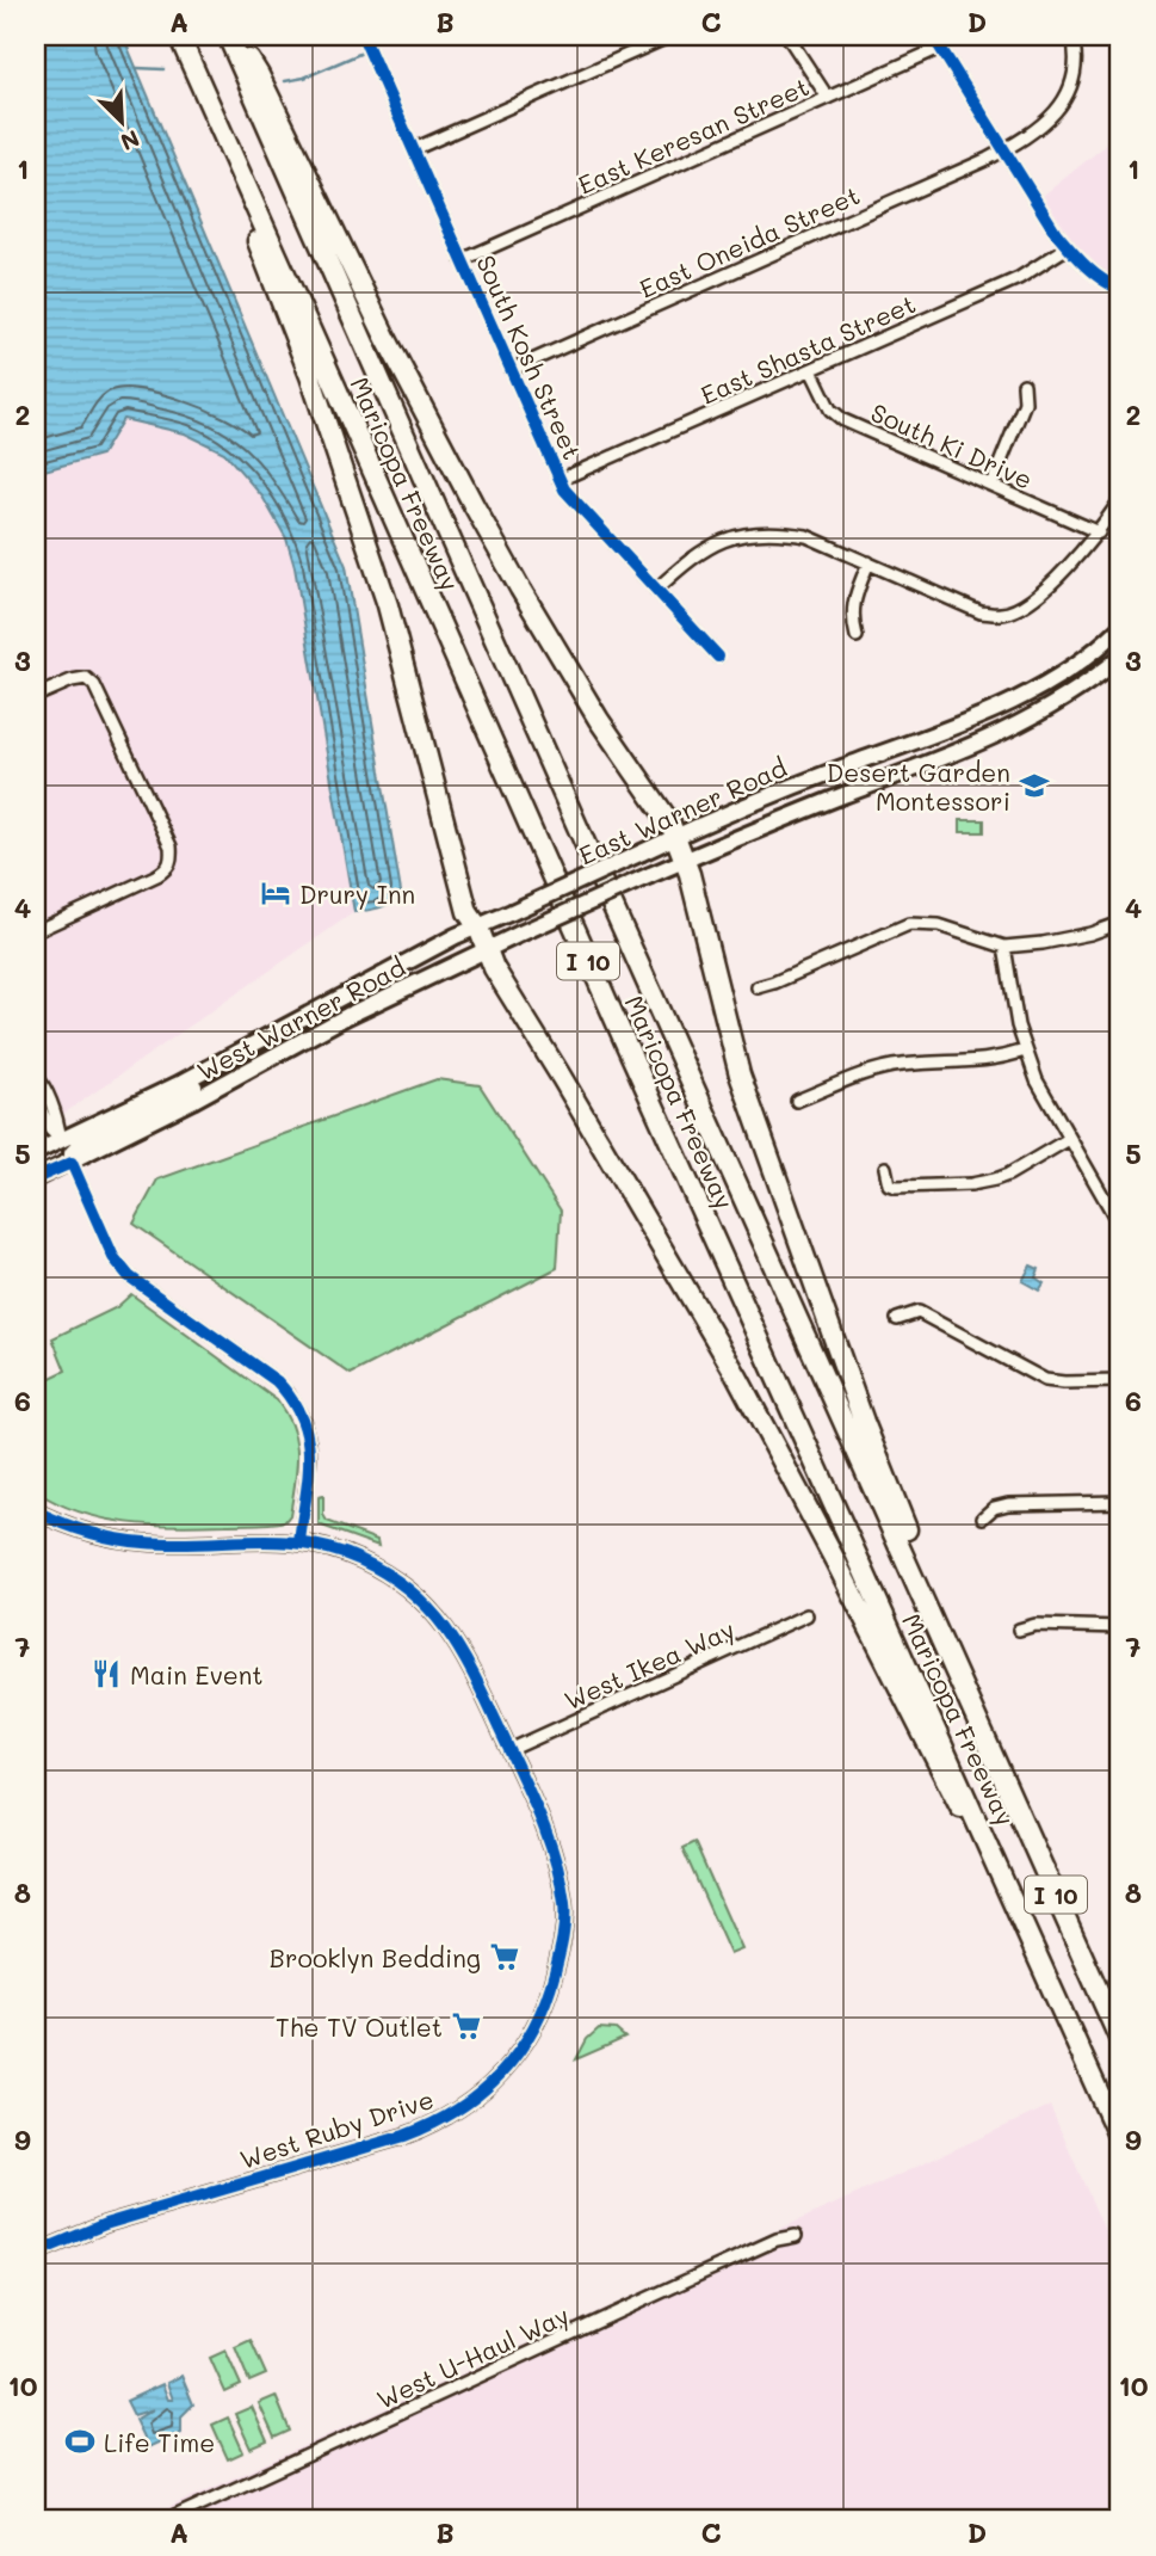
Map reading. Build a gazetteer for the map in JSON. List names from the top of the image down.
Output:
{
  "streets": {
    "highway": ["Maricopa Freeway", "I 10"],
    "main road": ["East Warner Road", "West Warner Road"],
    "street": [
      "East Keresan Street",
      "East Oneida Street",
      "East Shasta Street",
      "South Kosh Street",
      "South Ki Drive",
      "West Ikea Way",
      "West Ruby Drive",
      "West U-Haul Way"
    ]
  },
  "crossings": [
    ["East Keresan Street", "South Kosh Street"],
    ["East Oneida Street", "South Kosh Street"],
    ["East Shasta Street", "South Kosh Street"],
    ["East Shasta Street", "South Ki Drive"],
    ["East Warner Road", "West Warner Road"],
    ["West Ikea Way", "West Ruby Drive"]
  ],
  "places": {
    "school or university": ["Desert Garden Montessori"],
    "hotel": ["Drury Inn"],
    "restaurant": ["Main Event"],
    "supermarket": ["Brooklyn Bedding", "The TV Outlet"],
    "sports": ["Life Time"]
  },
  "north": "bottom right",
  "grid": {
    "columns": [
      "A",
      "B",
      "C",
      "D"
    ],
    "rows": [
      "1",
      "2",
      "3",
      "4",
      "5",
      "6",
      "7",
      "8",
      "9",
      "10"
    ]
  }
}
